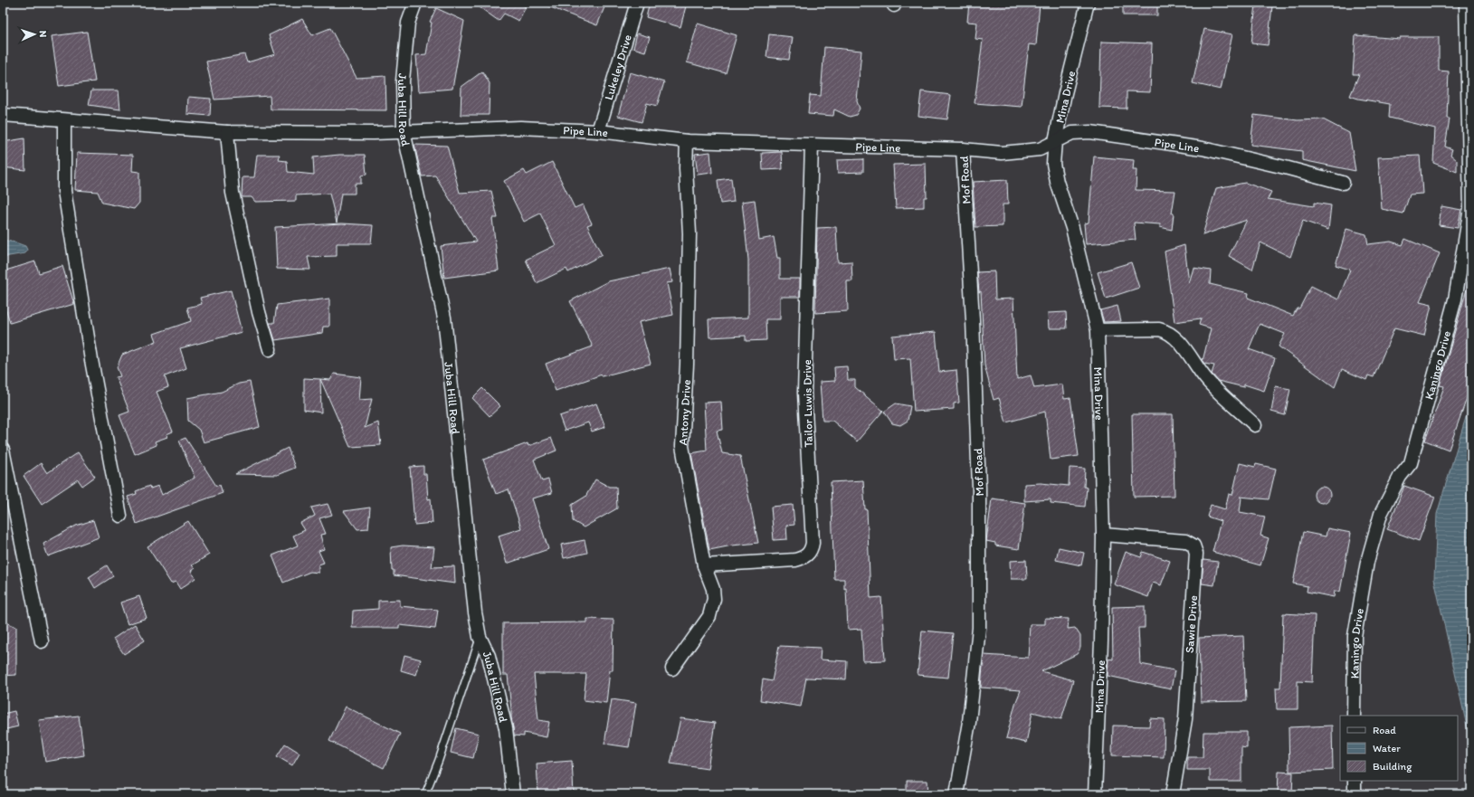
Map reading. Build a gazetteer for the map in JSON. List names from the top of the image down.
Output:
{
  "streets": {
    "street": [
      "Lukeley Drive",
      "Mina Drive",
      "Juba Hill Road",
      "Pipe Line",
      "Mof Road",
      "Kaningo Drive",
      "Tailor Luwis Drive",
      "Antony Drive",
      "Sawie Drive"
    ]
  },
  "crossings": [
    ["Lukeley Drive", "Pipe Line"],
    ["Mina Drive", "Pipe Line"],
    ["Mina Drive", "Sawie Drive"],
    ["Juba Hill Road", "Pipe Line"],
    ["Pipe Line", "Mof Road"],
    ["Pipe Line", "Tailor Luwis Drive"],
    ["Pipe Line", "Antony Drive"],
    ["Tailor Luwis Drive", "Antony Drive"]
  ],
  "legend": ["Road", "Water", "Building"],
  "north": "right"
}
